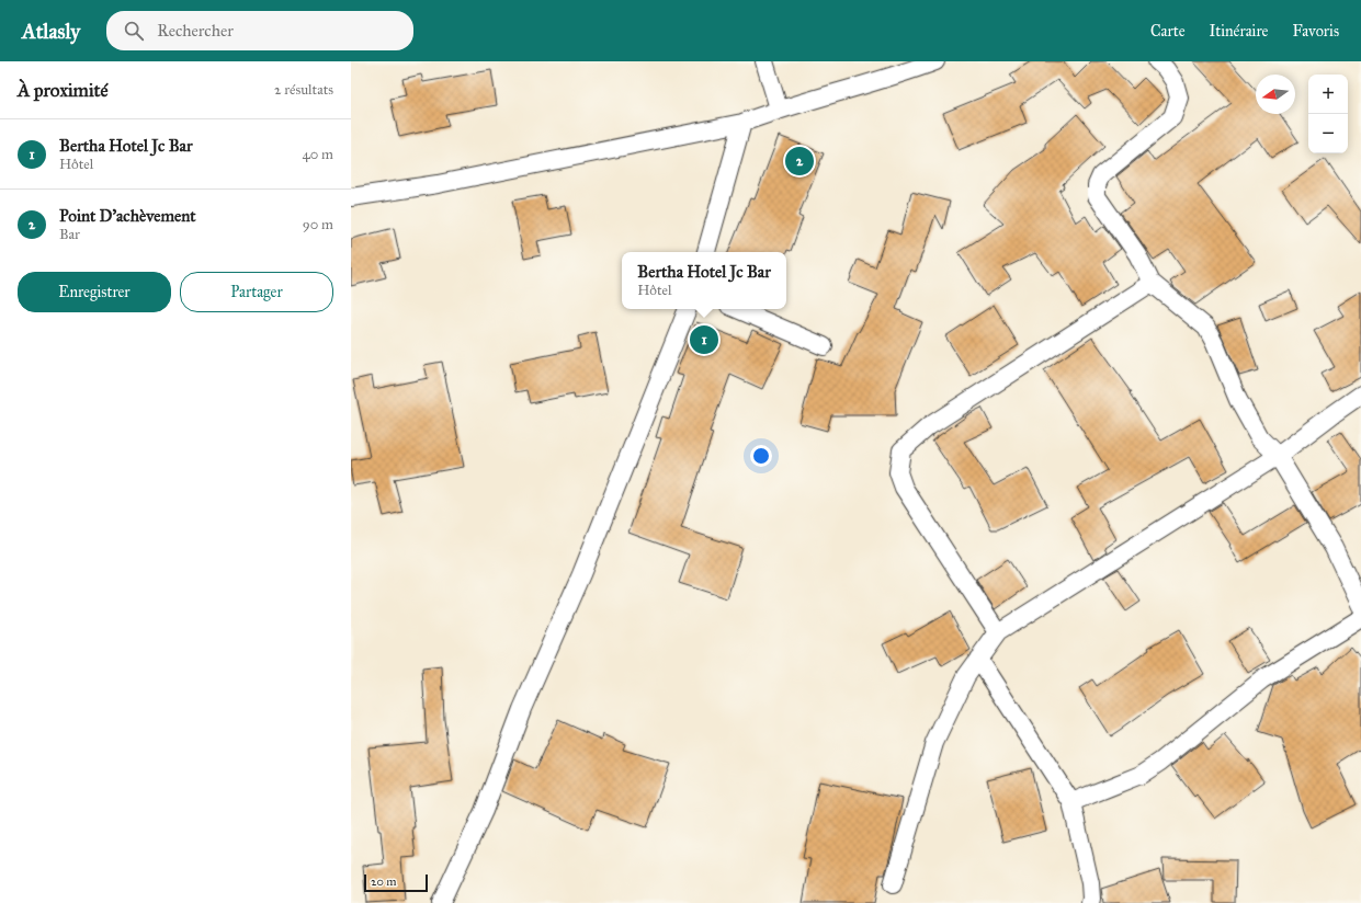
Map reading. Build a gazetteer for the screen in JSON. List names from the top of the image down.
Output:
{
  "scale_bar": "20 m",
  "north": "left",
  "page": {
    "header": "Atlasly",
    "search": "Rechercher",
    "nav": ["Carte", "Itinéraire", "Favoris"],
    "heading": ["À proximité", "2 résultats"],
    "map_buttons": ["+", "−"],
    "list": [
      {
        "mark": "1",
        "name": "Bertha Hotel Jc Bar",
        "note": "Hôtel",
        "value": "40 m"
      },
      {
        "mark": "2",
        "name": "Point D’achèvement",
        "note": "Bar",
        "value": "90 m"
      }
    ],
    "pins": ["2", "1"],
    "popup": ["Bertha Hotel Jc Bar", "Hôtel"],
    "buttons": ["Enregistrer", "Partager"],
    "scale": "20 m"
  }
}
